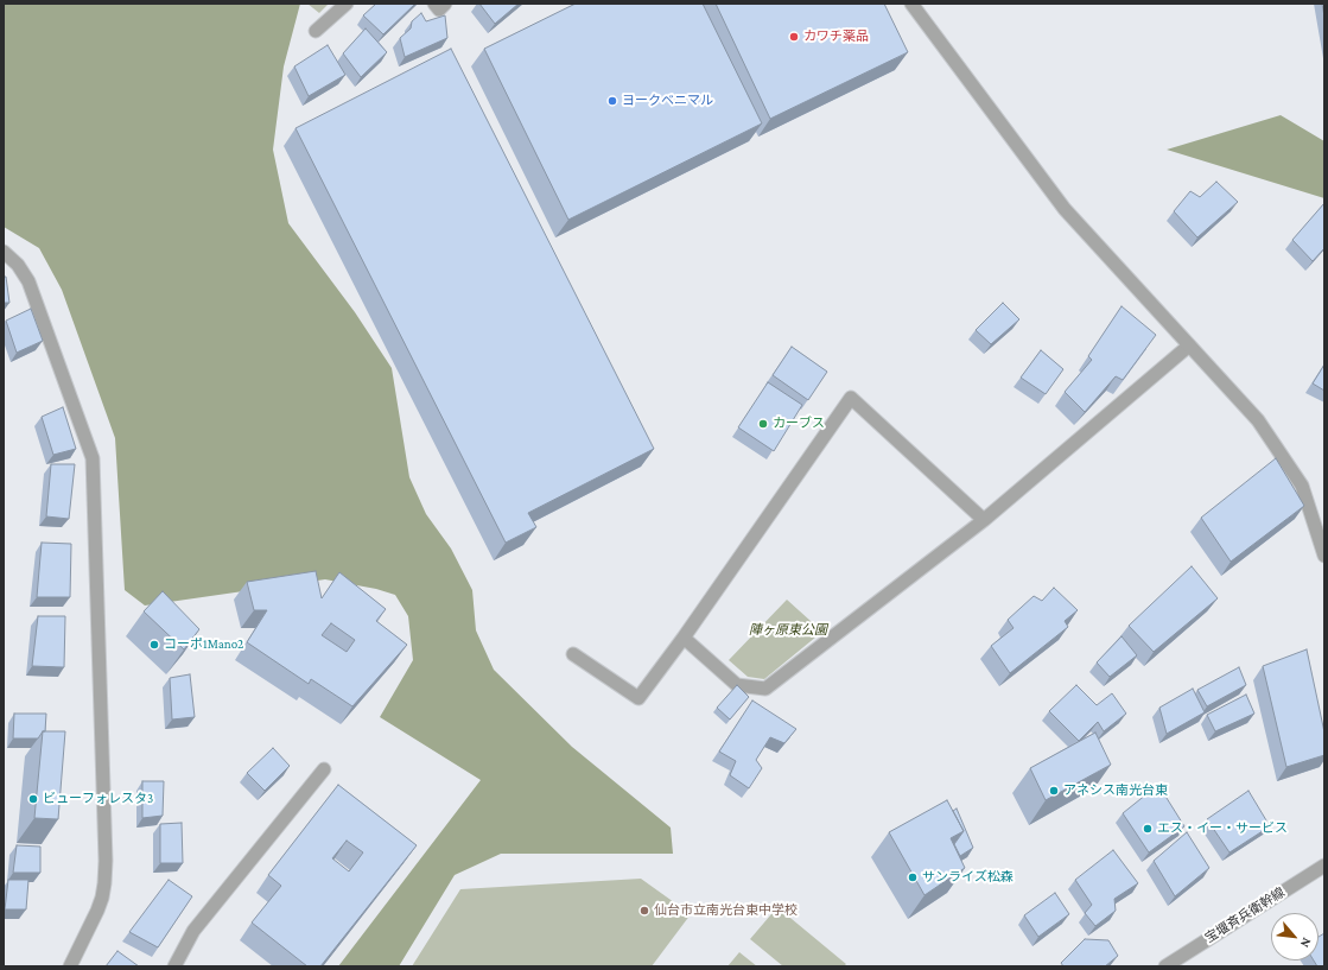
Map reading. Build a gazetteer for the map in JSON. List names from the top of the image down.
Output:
{
  "streets": {
    "street": ["宝堰斉兵衛幹線"]
  },
  "parks": ["陣ヶ原東公園"],
  "places": [
    "カワチ薬品",
    "ヨークベニマル",
    "カーブス",
    "コーポ1Mano2",
    "アネシス南光台東",
    "ビューフォレスタ3",
    "エス・イー・サービス",
    "サンライズ松森",
    "仙台市立南光台東中学校"
  ],
  "north": "bottom right"
}
